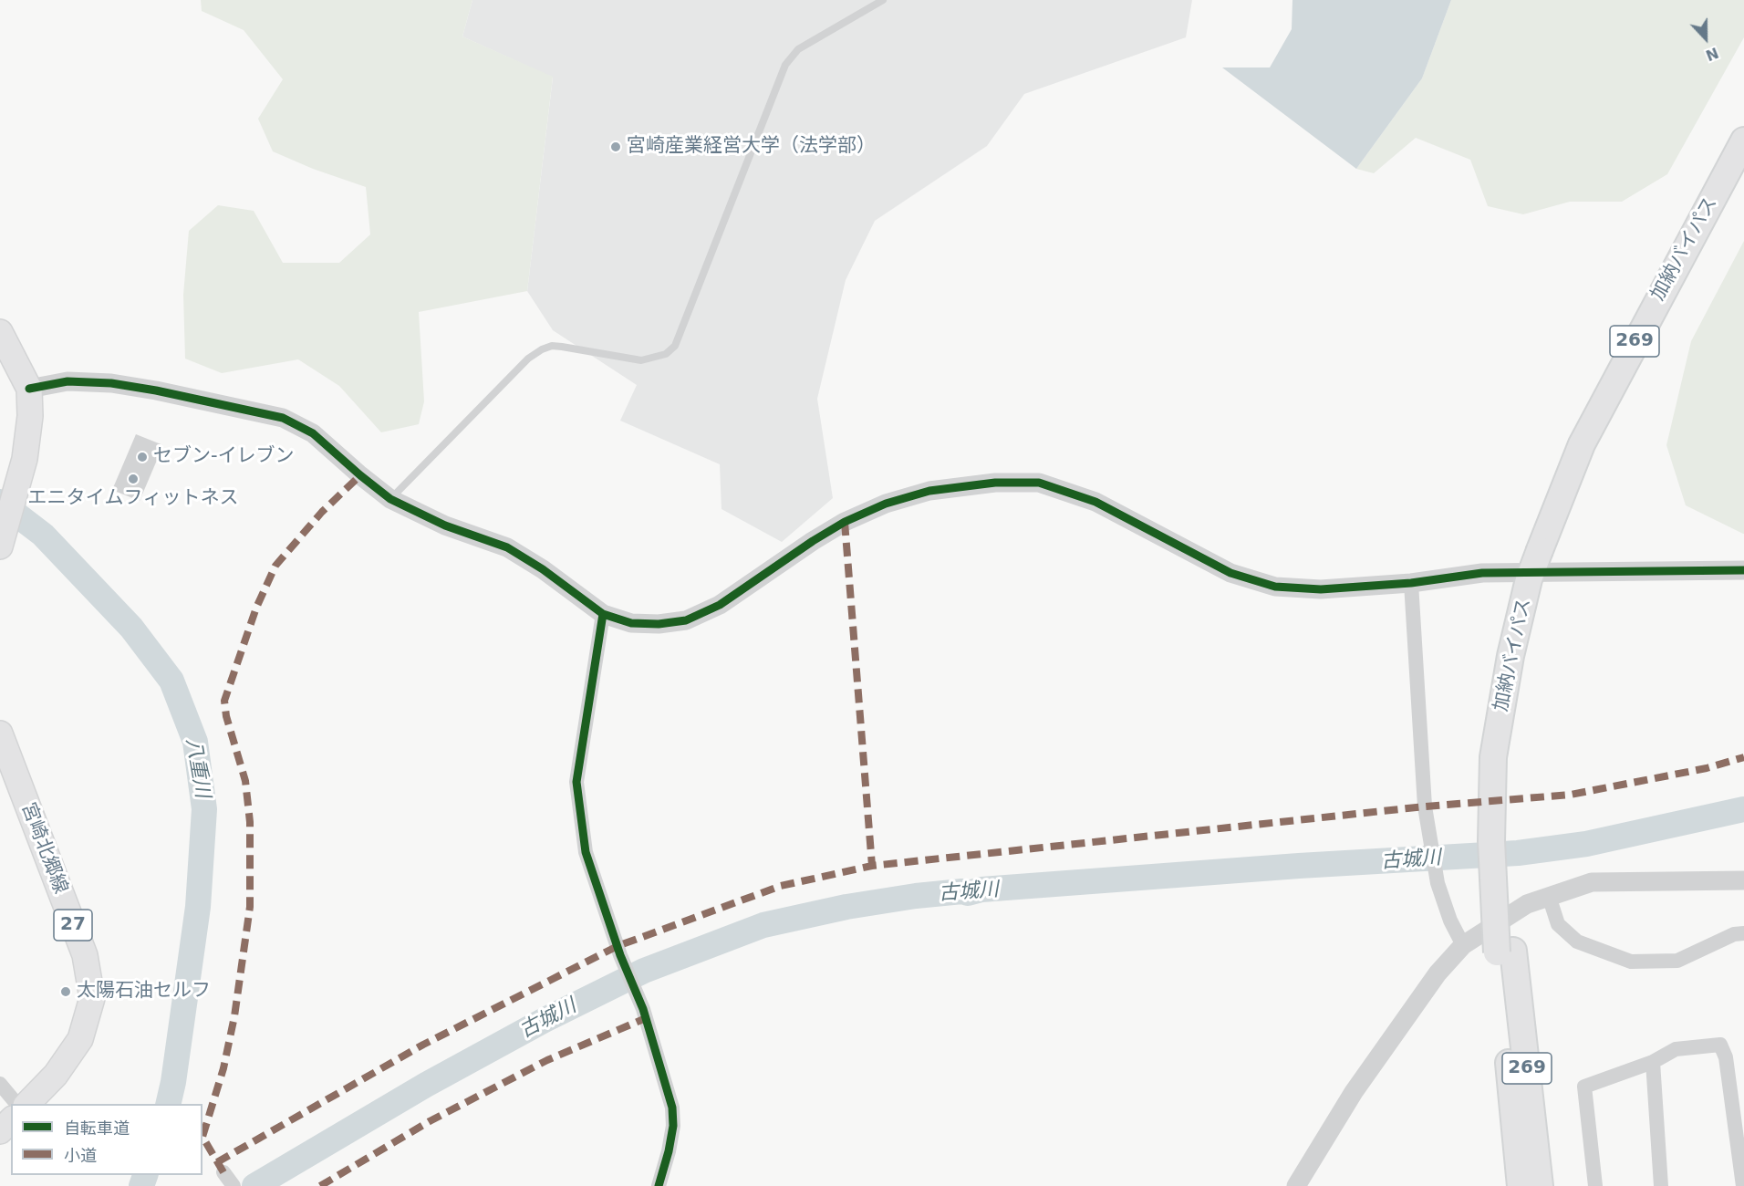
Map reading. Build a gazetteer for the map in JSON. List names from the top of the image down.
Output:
{
  "streets": {
    "highway": ["加納バイパス", "269"],
    "main road": ["宮崎北郷線", "27"]
  },
  "water": ["八重川", "古城川"],
  "places": [
    "宮崎産業経営大学（法学部）",
    "セブン-イレブン",
    "エニタイムフィットネス",
    "太陽石油セルフ"
  ],
  "legend": ["自転車道", "小道"],
  "north": "bottom"
}
